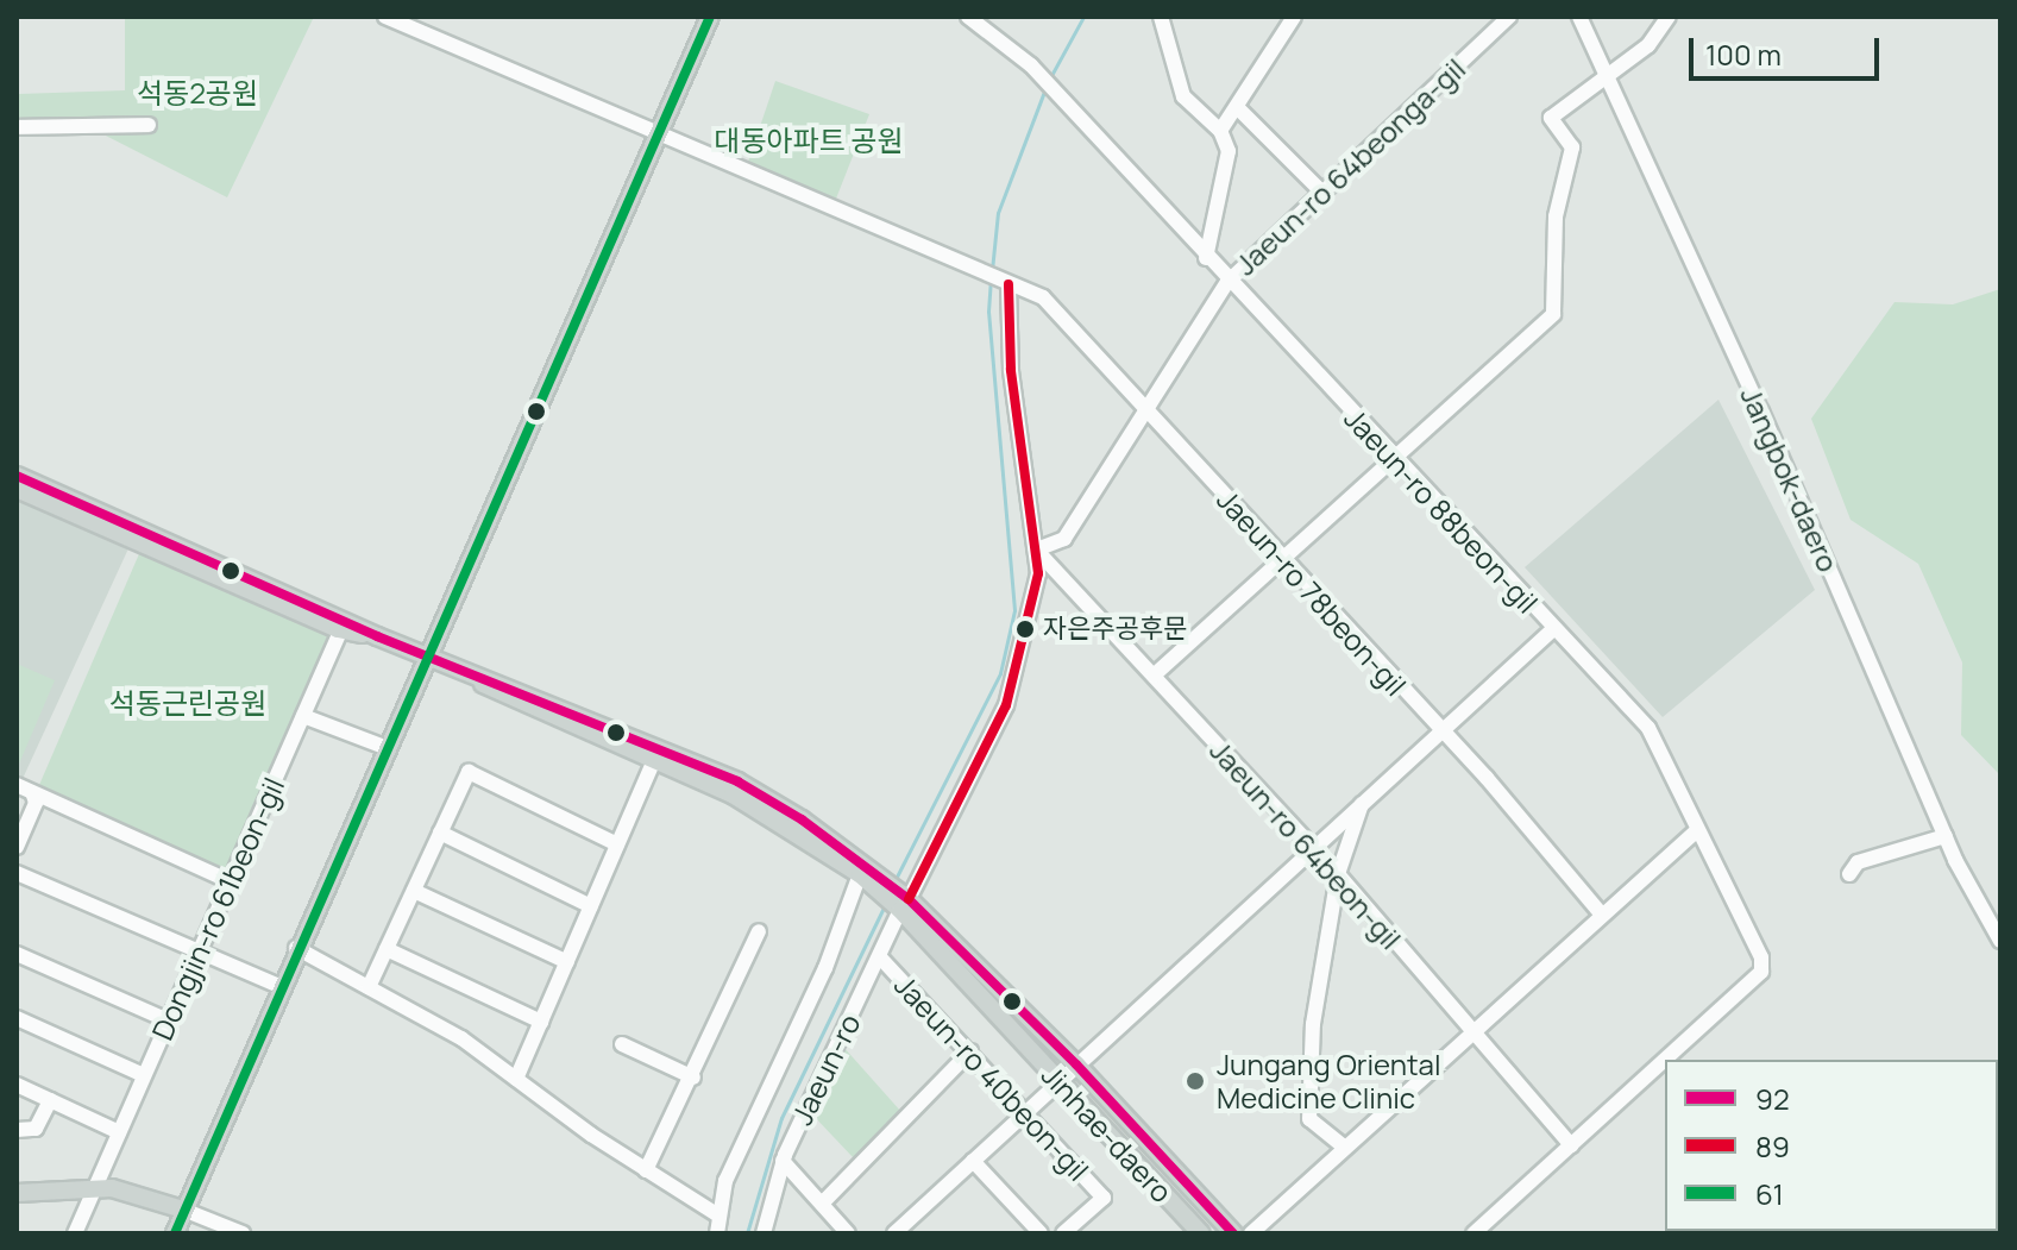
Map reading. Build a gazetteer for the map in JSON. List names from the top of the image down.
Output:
{
  "streets": {
    "main road": ["Jinhae-daero"],
    "street": [
      "Jaeun-ro 64beonga-gil",
      "Jangbok-daero",
      "Jaeun-ro 88beon-gil",
      "Jaeun-ro 78beon-gil",
      "Jaeun-ro 64beon-gil",
      "Dongjin-ro 61beon-gil",
      "Jaeun-ro",
      "Jaeun-ro 40beon-gil"
    ]
  },
  "crossings": [
    ["Jaeun-ro 64beonga-gil", "Jaeun-ro 88beon-gil"],
    ["Jaeun-ro 64beonga-gil", "Jaeun-ro 78beon-gil"],
    ["Jaeun-ro 64beonga-gil", "Jaeun-ro 64beon-gil"],
    ["Jaeun-ro 64beonga-gil", "Jaeun-ro"],
    ["Jaeun-ro 88beon-gil", "Jaeun-ro 64beon-gil"],
    ["Jaeun-ro 78beon-gil", "Jaeun-ro"],
    ["Jaeun-ro 64beon-gil", "Jaeun-ro"],
    ["Jaeun-ro", "Jaeun-ro 40beon-gil"],
    ["Jaeun-ro", "Jinhae-daero"]
  ],
  "parks": ["석동2공원", "대동아파트 공원", "석동근린공원"],
  "places": ["자은주공후문", "Jungang Oriental Medicine Clinic"],
  "lines": ["transit line 61", "transit line 89", "transit line 92"],
  "legend": ["92", "89", "61"],
  "scale_bar": "100 m"
}
